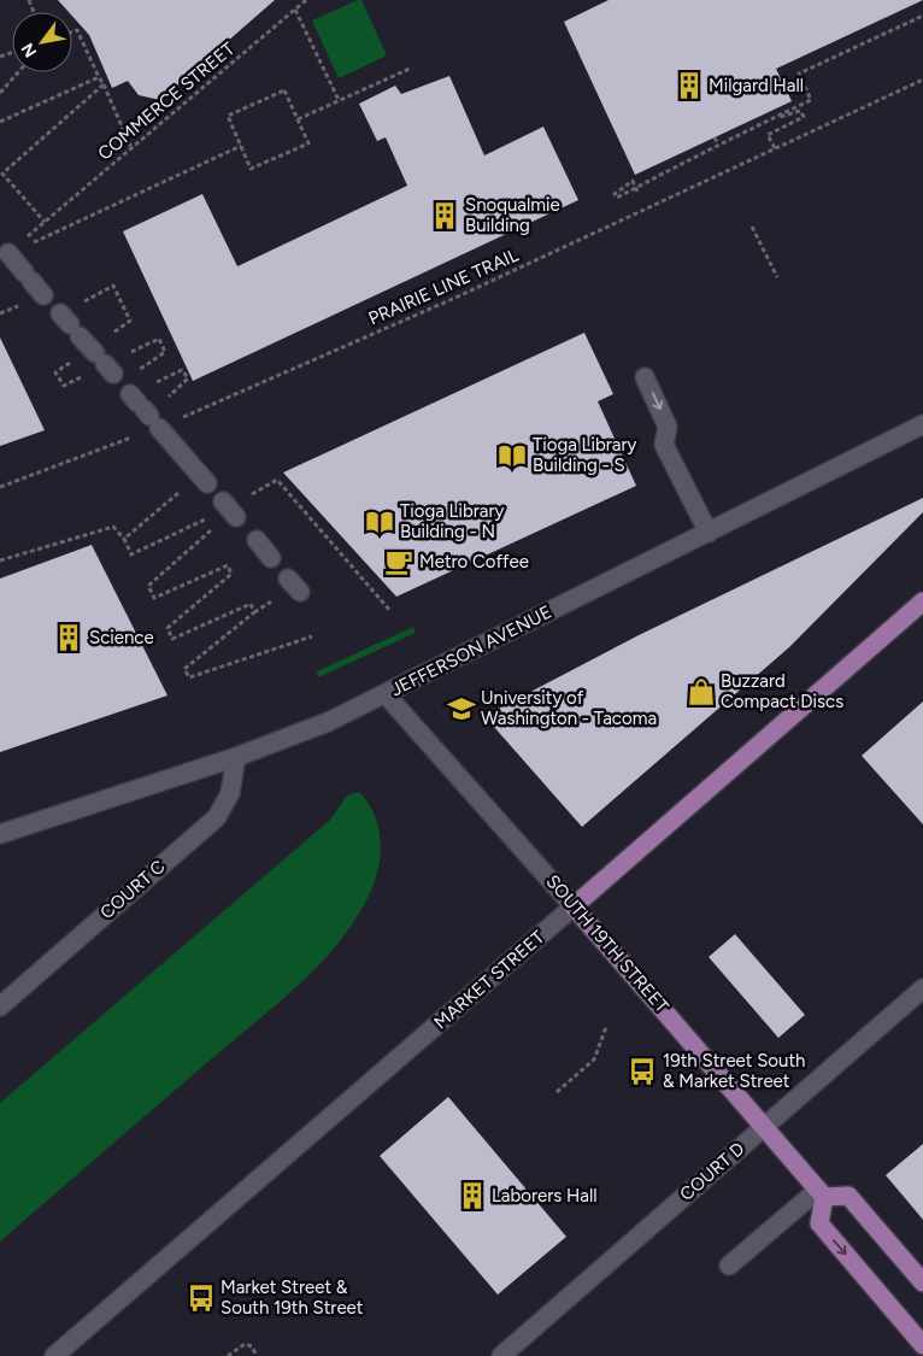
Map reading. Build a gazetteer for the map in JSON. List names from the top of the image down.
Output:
{
  "streets": {
    "main road": ["SOUTH 19TH STREET", "MARKET STREET"],
    "street": ["JEFFERSON AVENUE", "COURT C", "COURT D"],
    "path": ["COMMERCE STREET", "PRAIRIE LINE TRAIL"]
  },
  "crossings": [
    ["JEFFERSON AVENUE", "COURT C"],
    ["JEFFERSON AVENUE", "SOUTH 19TH STREET"],
    ["SOUTH 19TH STREET", "MARKET STREET"],
    ["SOUTH 19TH STREET", "COURT D"]
  ],
  "places": {
    "building": [
      "Milgard Hall",
      "Snoqualmie Building",
      "Science",
      "Laborers Hall"
    ],
    "library": ["Tioga Library Building - S", "Tioga Library Building - N"],
    "cafe": ["Metro Coffee"],
    "shop": ["Buzzard Compact Discs"],
    "school or university": ["University of Washington - Tacoma"],
    "bus stop": ["19th Street South & Market Street", "Market Street & South 19th Street"]
  },
  "north": "bottom left"
}
